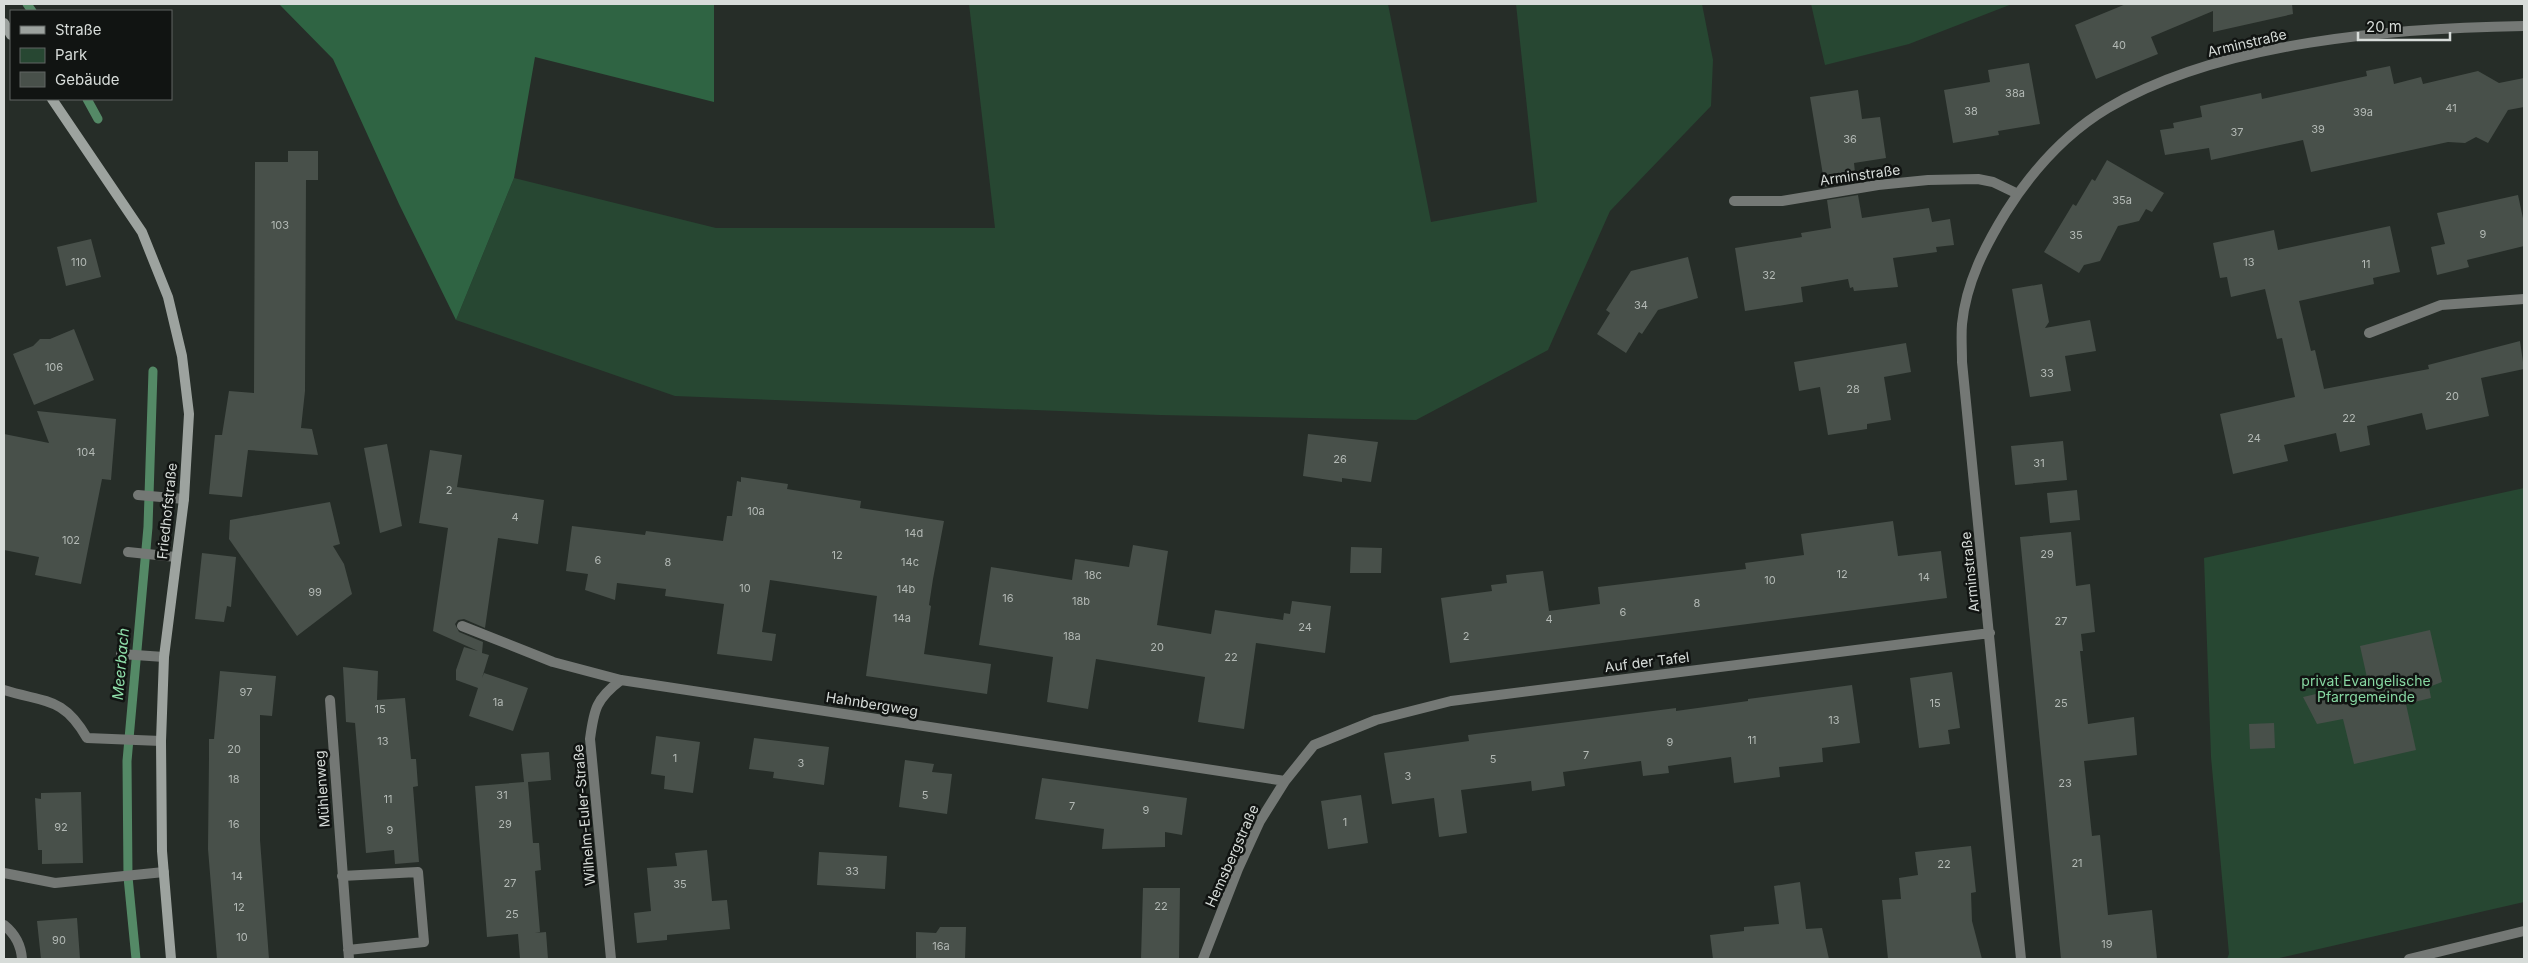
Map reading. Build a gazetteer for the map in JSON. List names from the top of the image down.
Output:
{
  "streets": {
    "street": [
      "Arminstraße",
      "Friedhofstraße",
      "Auf der Tafel",
      "Hahnbergweg",
      "Mühlenweg",
      "Wilhelm-Euler-Straße",
      "Hemsbergstraße"
    ]
  },
  "crossings": [
    ["Arminstraße", "Auf der Tafel"],
    ["Auf der Tafel", "Hemsbergstraße"],
    ["Hahnbergweg", "Wilhelm-Euler-Straße"],
    ["Hahnbergweg", "Hemsbergstraße"]
  ],
  "water": ["Meerbach"],
  "parks": ["privat Evangelische Pfarrgemeinde"],
  "house_numbers": [
    "40",
    "38a",
    "41",
    "38",
    "39a",
    "39",
    "37",
    "36",
    "35a",
    "103",
    "9",
    "35",
    "110",
    "13",
    "11",
    "32",
    "34",
    "106",
    "33",
    "28",
    "20",
    "22",
    "24",
    "104",
    "26",
    "31",
    "2",
    "10a",
    "4",
    "14d",
    "102",
    "29",
    "12",
    "6",
    "8",
    "14c",
    "12",
    "18c",
    "14",
    "10",
    "10",
    "14b",
    "99",
    "16",
    "18b",
    "8",
    "6",
    "14a",
    "4",
    "27",
    "24",
    "18a",
    "2",
    "20",
    "22",
    "97",
    "1a",
    "15",
    "25",
    "15",
    "13",
    "11",
    "13",
    "9",
    "20",
    "7",
    "1",
    "5",
    "3",
    "3",
    "18",
    "23",
    "31",
    "5",
    "11",
    "7",
    "9",
    "1",
    "16",
    "29",
    "92",
    "9",
    "21",
    "22",
    "33",
    "14",
    "27",
    "35",
    "22",
    "12",
    "25",
    "10",
    "90",
    "19",
    "16a"
  ],
  "legend": ["Straße", "Park", "Gebäude"],
  "scale_bar": "20 m"
}
